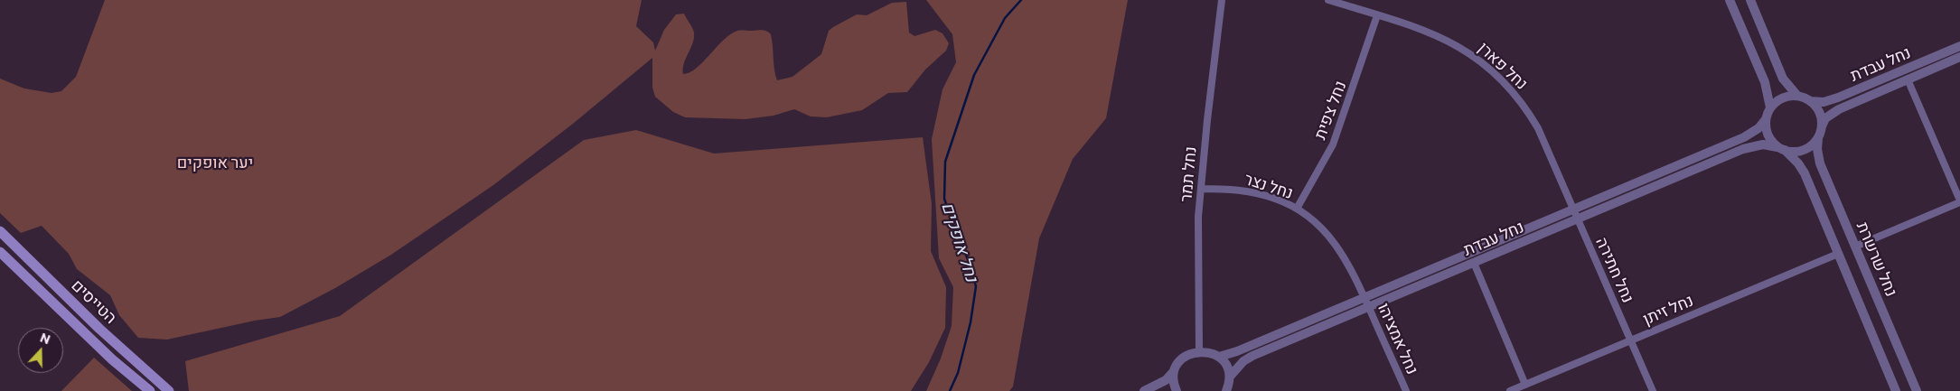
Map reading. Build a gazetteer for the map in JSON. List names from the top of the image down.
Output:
{
  "streets": {
    "main road": ["הטייסים"],
    "street": [
      "נחל עבדת",
      "נחל פארן",
      "נחל צפית",
      "נחל תמר",
      "נחל נצר",
      "נחל שרשרת",
      "נחל חתירה",
      "נחל זיתן",
      "נחל אמציהו"
    ]
  },
  "crossings": [
    ["נחל עבדת", "נחל פארן"],
    ["נחל עבדת", "נחל נצר"],
    ["נחל עבדת", "נחל שרשרת"],
    ["נחל עבדת", "נחל חתירה"],
    ["נחל עבדת", "נחל אמציהו"],
    ["נחל פארן", "נחל צפית"],
    ["נחל פארן", "נחל חתירה"],
    ["נחל צפית", "נחל נצר"],
    ["נחל תמר", "נחל נצר"],
    ["נחל נצר", "נחל אמציהו"],
    ["נחל חתירה", "נחל זיתן"]
  ],
  "water": ["נחל אופקים"],
  "parks": ["יער אופקים"],
  "north": "top"
}
